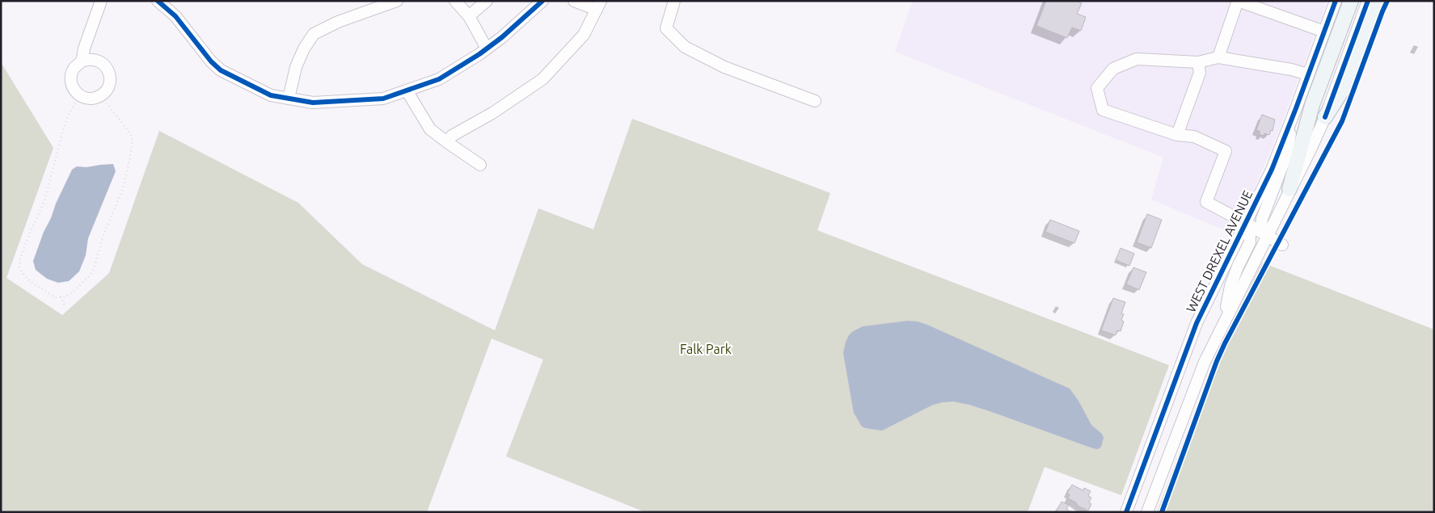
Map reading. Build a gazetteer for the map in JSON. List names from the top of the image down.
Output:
{
  "streets": {
    "street": ["WEST DREXEL AVENUE"]
  },
  "parks": ["Falk Park"]
}
